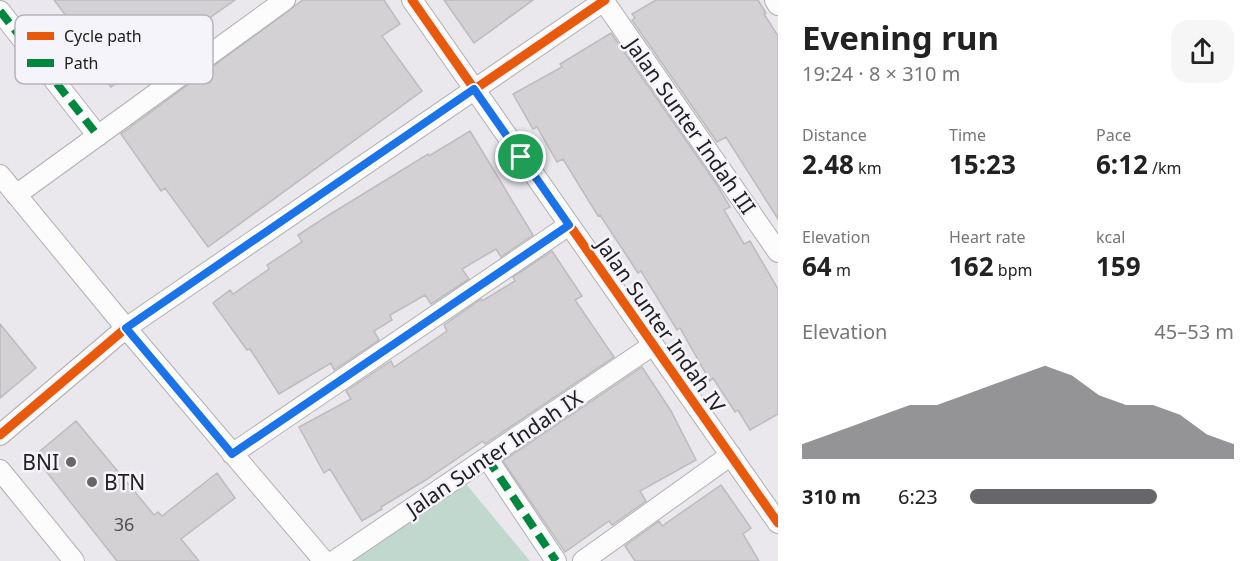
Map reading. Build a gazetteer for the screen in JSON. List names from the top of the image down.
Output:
{
  "streets": {
    "street": ["Jalan Sunter Indah III", "Jalan Sunter Indah IV", "Jalan Sunter Indah IX"]
  },
  "crossings": [
    ["Jalan Sunter Indah IV", "Jalan Sunter Indah IX"]
  ],
  "places": ["BNI", "BTN"],
  "house_numbers": ["36"],
  "legend": ["Cycle path", "Path"],
  "page": {
    "heading": ["Evening run", "19:24 · 8 × 310 m"],
    "stats": [
      ["Distance", "2.48 km"],
      ["Time", "15:23"],
      ["Pace", "6:12 /km"],
      ["Elevation", "64 m"],
      ["Heart rate", "162 bpm"],
      ["kcal", "159"]
    ],
    "chart": ["Elevation", "45–53 m"],
    "list": [
      {
        "name": "310 m",
        "note": "6:23"
      }
    ]
  }
}
